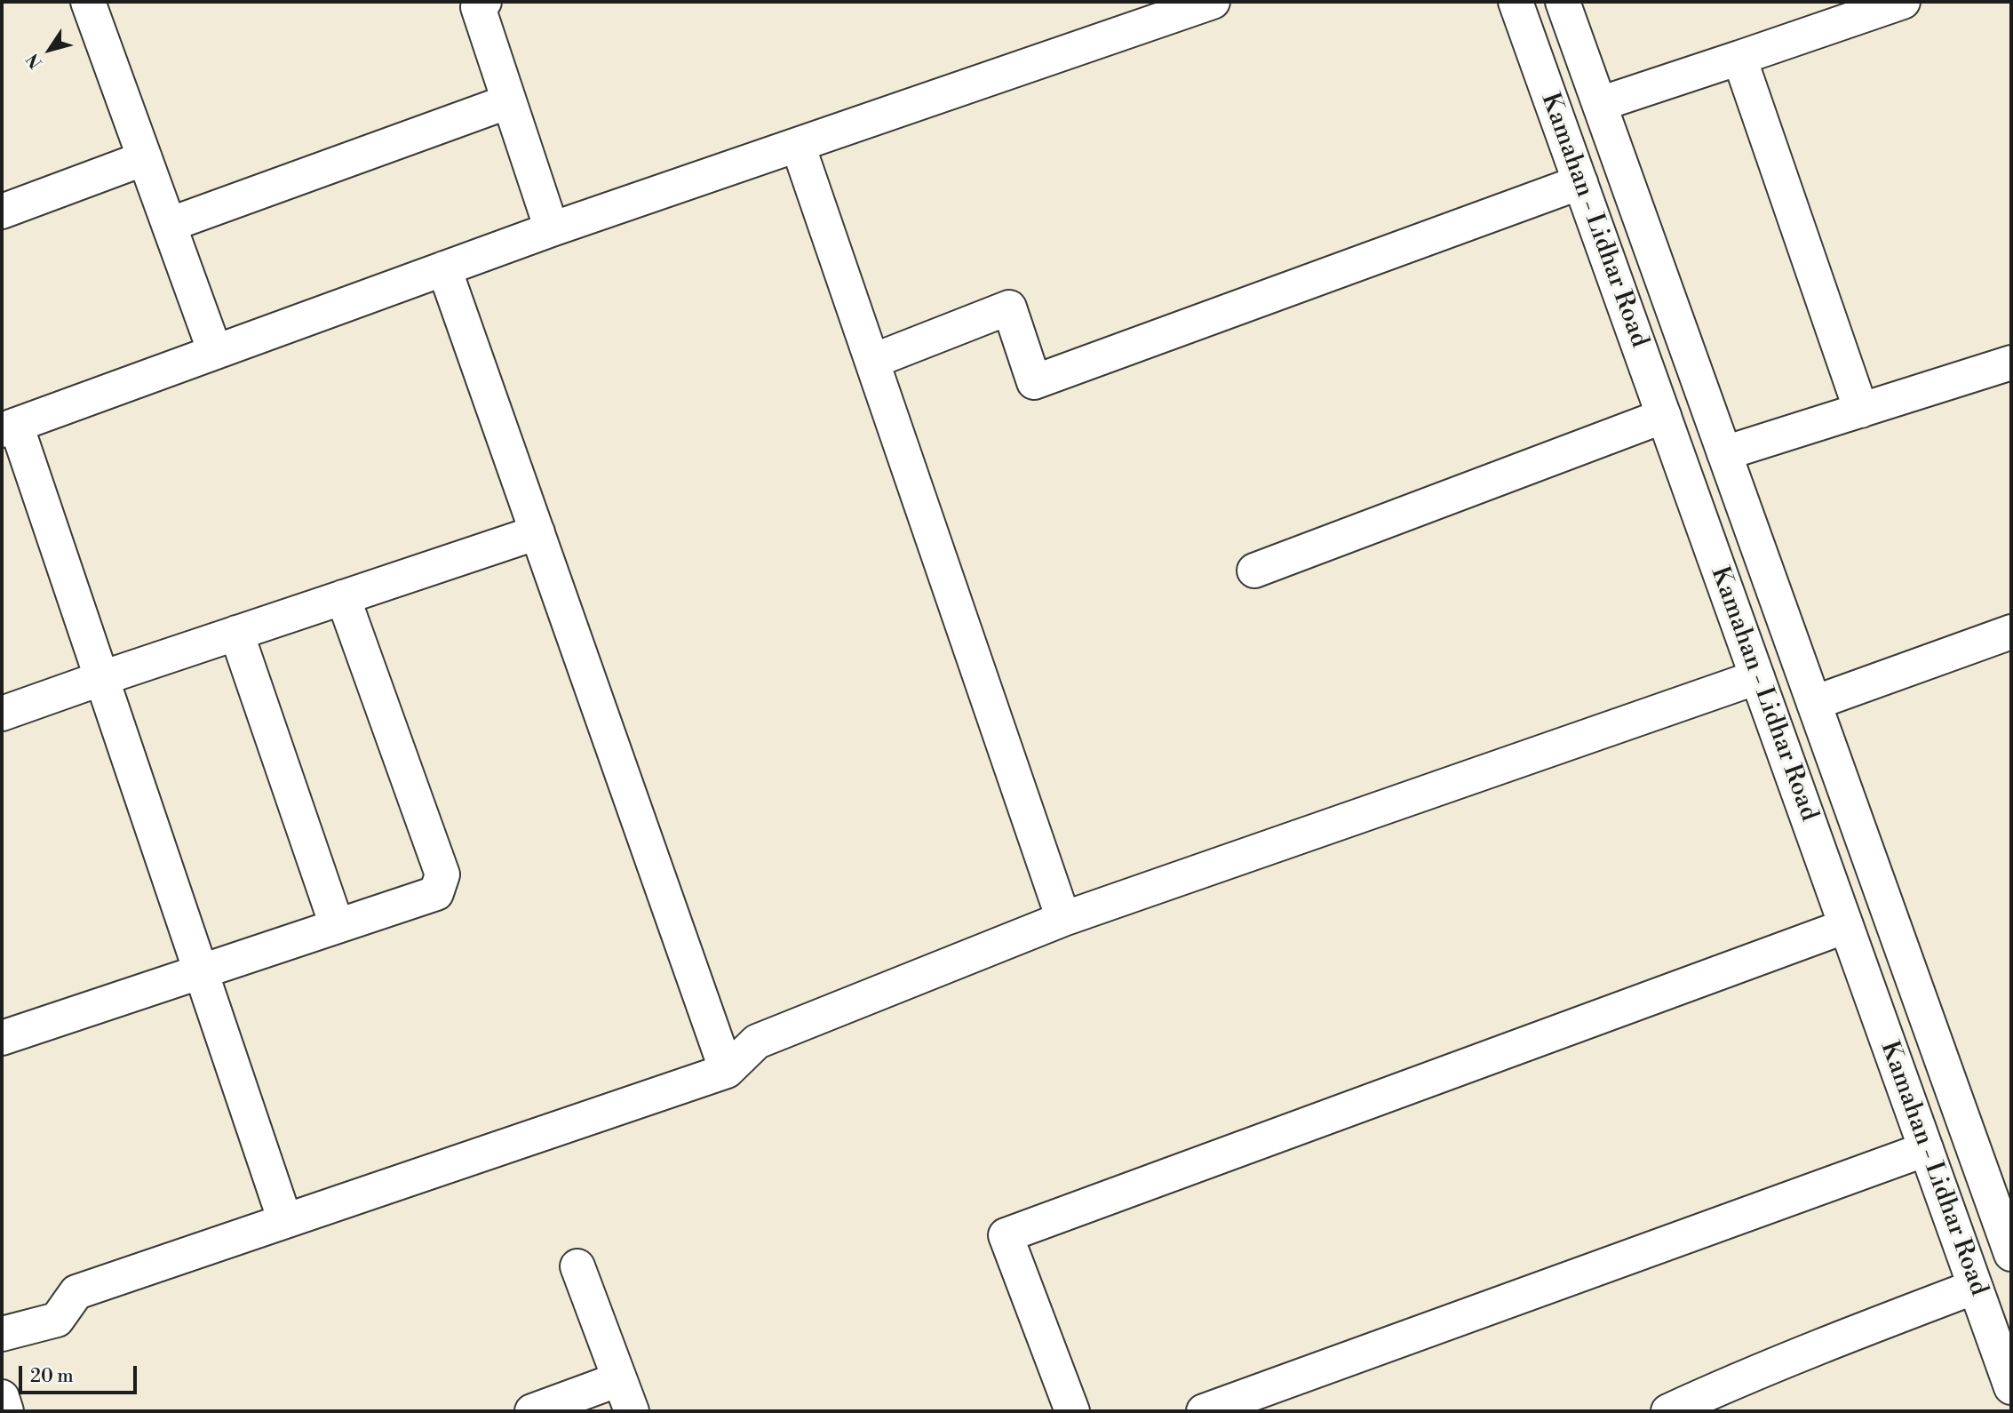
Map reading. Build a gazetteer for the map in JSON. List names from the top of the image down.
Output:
{
  "streets": {
    "street": ["Kamahan - Lidhar Road"]
  },
  "scale_bar": "20 m",
  "north": "bottom left"
}
